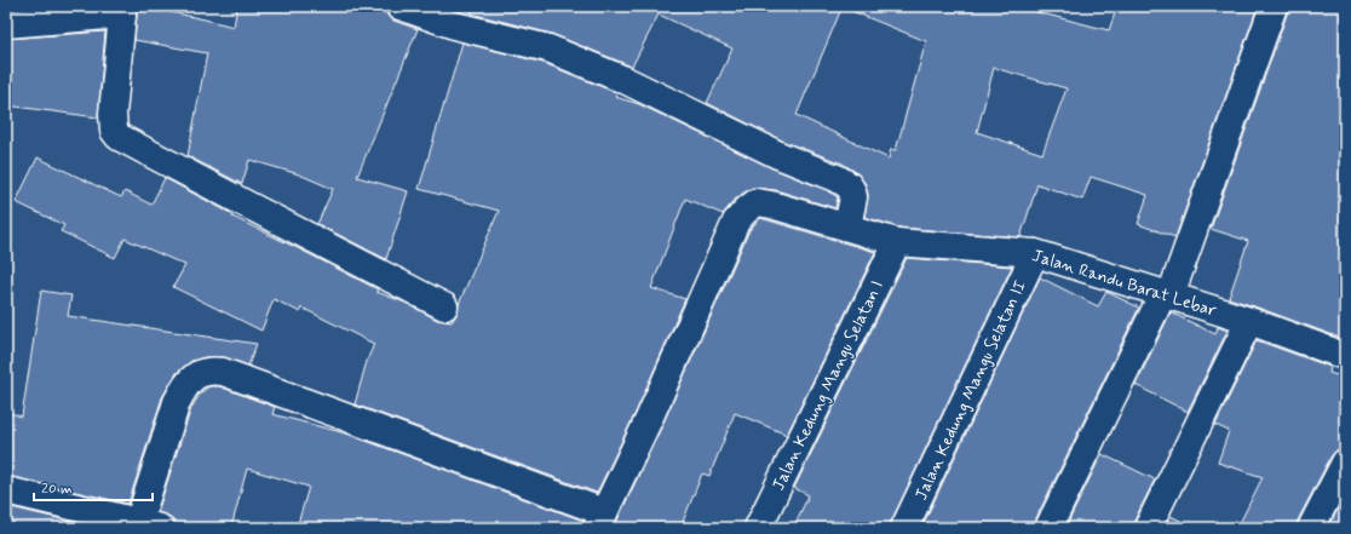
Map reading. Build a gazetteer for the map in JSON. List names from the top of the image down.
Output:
{
  "streets": {
    "street": ["Jalan Randu Barat Lebar", "Jalan Kedung Mangu Selatan I", "Jalan Kedung Mangu Selatan II"]
  },
  "crossings": [
    ["Jalan Randu Barat Lebar", "Jalan Kedung Mangu Selatan I"],
    ["Jalan Randu Barat Lebar", "Jalan Kedung Mangu Selatan II"]
  ],
  "scale_bar": "20 m"
}
